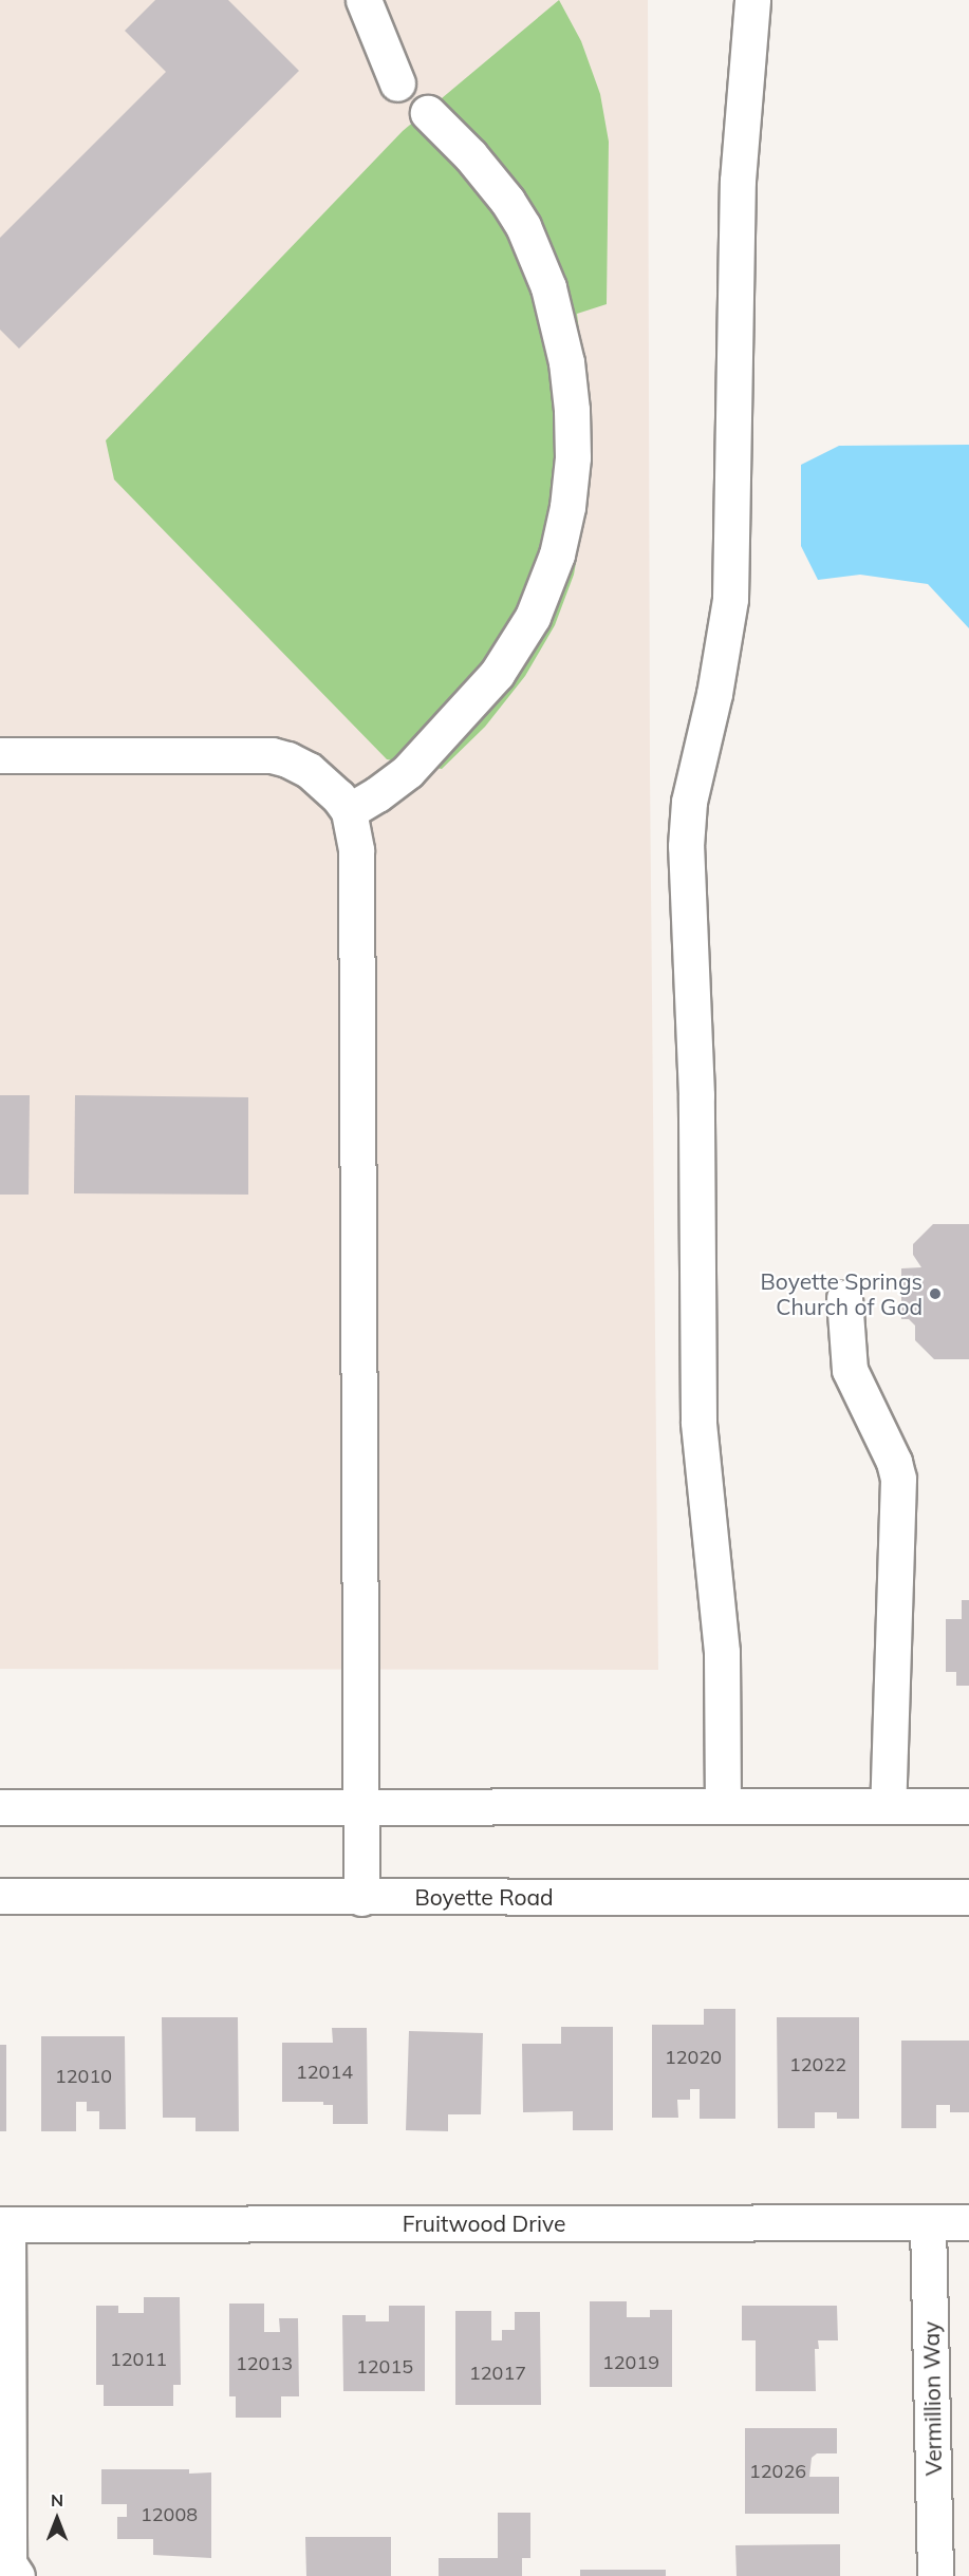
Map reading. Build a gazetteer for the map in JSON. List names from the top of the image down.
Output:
{
  "streets": {
    "main road": ["Boyette Road", "Fruitwood Drive", "Vermillion Way"]
  },
  "crossings": [
    ["Fruitwood Drive", "Vermillion Way"]
  ],
  "places": ["Boyette Springs Church of God"],
  "house_numbers": [
    "12020",
    "12022",
    "12014",
    "12010",
    "12011",
    "12019",
    "12013",
    "12015",
    "12017",
    "12026",
    "12008"
  ],
  "north": "top"
}
